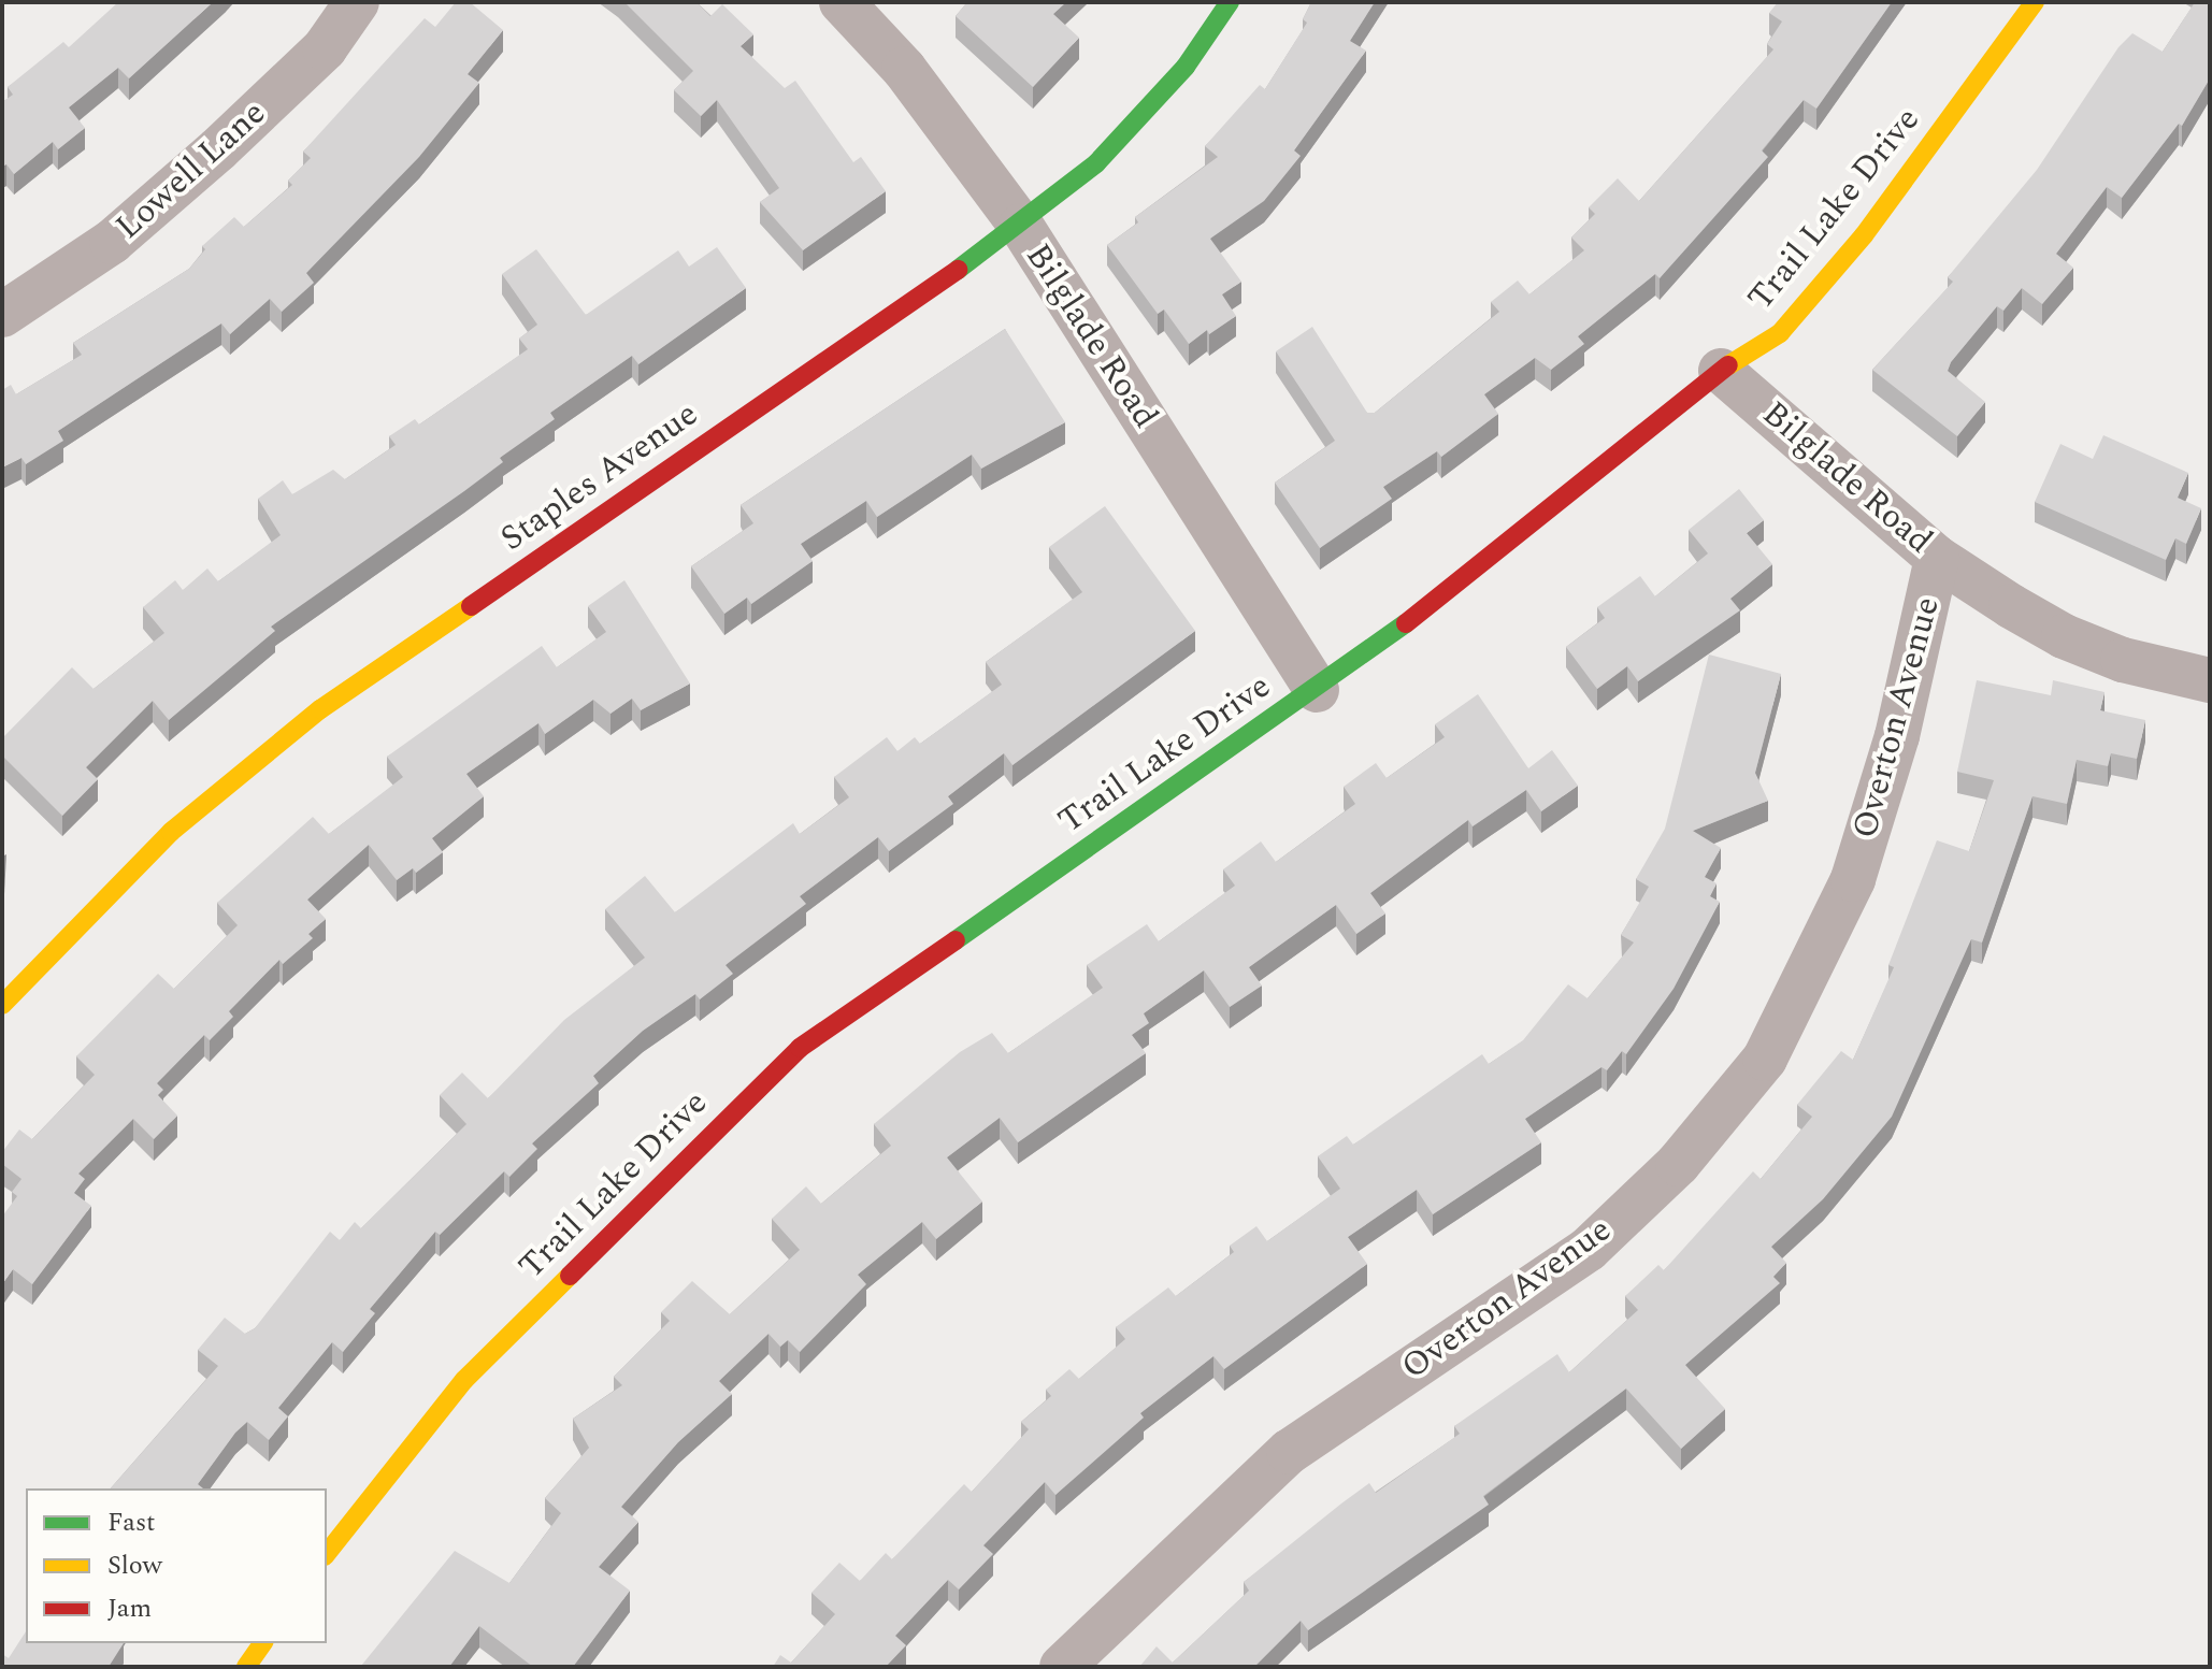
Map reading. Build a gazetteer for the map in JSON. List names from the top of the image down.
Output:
{
  "streets": {
    "street": [
      "Lowell Lane",
      "Trail Lake Drive",
      "Bilglade Road",
      "Staples Avenue",
      "Overton Avenue"
    ]
  },
  "crossings": [
    ["Trail Lake Drive", "Bilglade Road"],
    ["Bilglade Road", "Staples Avenue"],
    ["Bilglade Road", "Overton Avenue"]
  ],
  "legend": ["Fast", "Slow", "Jam"]
}
